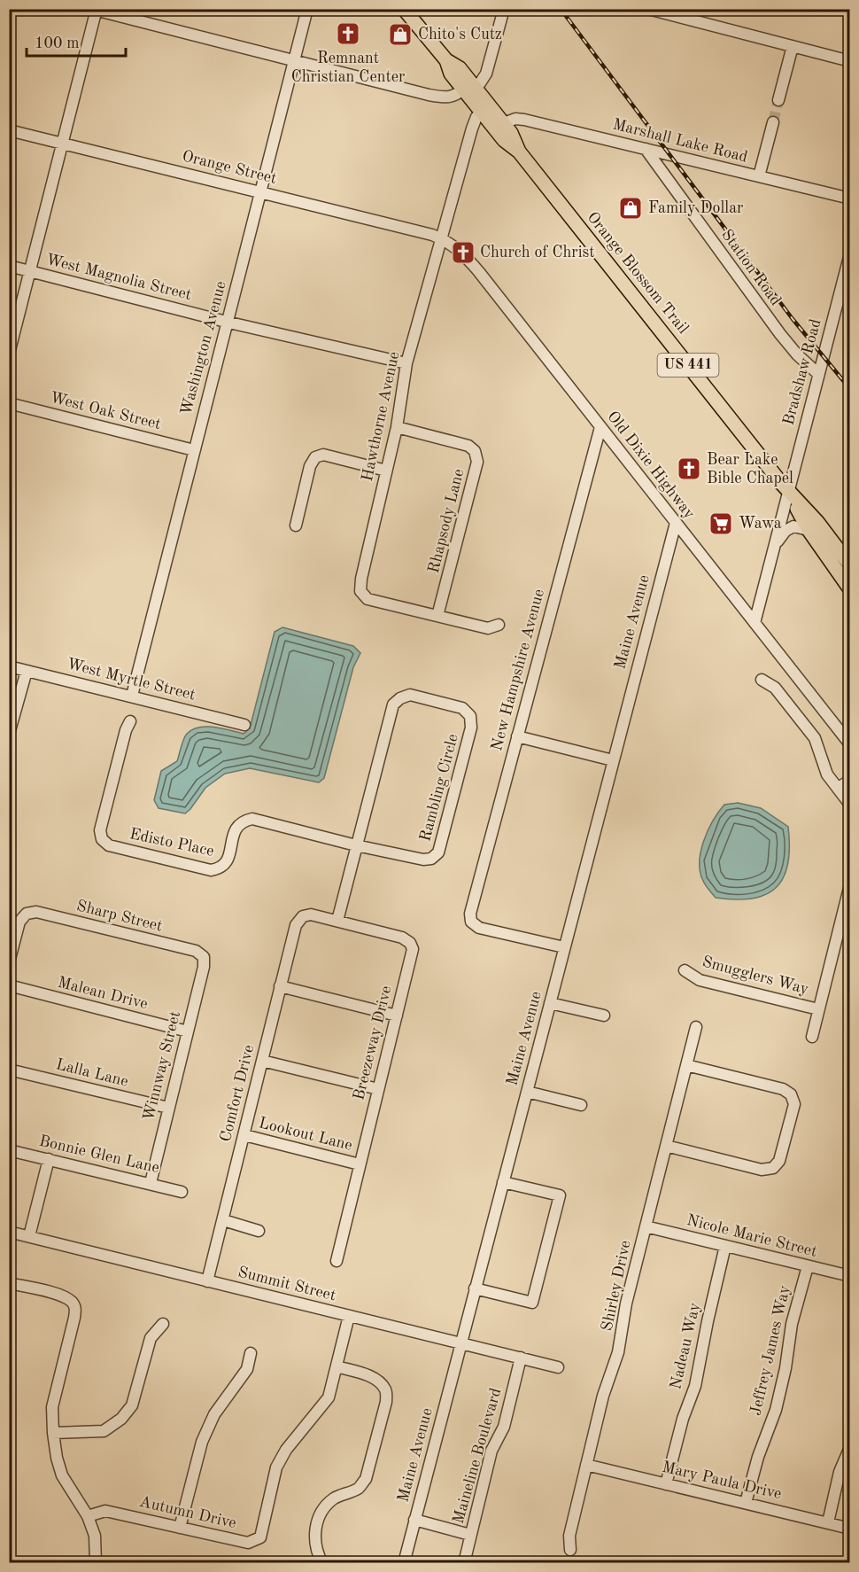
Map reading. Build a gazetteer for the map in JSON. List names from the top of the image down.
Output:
{
  "streets": {
    "main road": ["Orange Blossom Trail", "US 441"],
    "street": [
      "Marshall Lake Road",
      "Orange Street",
      "Station Road",
      "West Magnolia Street",
      "Washington Avenue",
      "Bradshaw Road",
      "West Oak Street",
      "Hawthorne Avenue",
      "Old Dixie Highway",
      "Rhapsody Lane",
      "Maine Avenue",
      "New Hampshire Avenue",
      "West Myrtle Street",
      "Rambling Circle",
      "Edisto Place",
      "Sharp Street",
      "Smugglers Way",
      "Malean Drive",
      "Breezeway Drive",
      "Winnway Street",
      "Lalla Lane",
      "Comfort Drive",
      "Lookout Lane",
      "Bonnie Glen Lane",
      "Nicole Marie Street",
      "Summit Street",
      "Shirley Drive",
      "Nadeau Way",
      "Jeffrey James Way",
      "Maineline Boulevard",
      "Mary Paula Drive",
      "Autumn Drive"
    ]
  },
  "crossings": [
    ["Marshall Lake Road", "Station Road"],
    ["Marshall Lake Road", "Orange Blossom Trail"],
    ["Orange Street", "Washington Avenue"],
    ["Orange Street", "Hawthorne Avenue"],
    ["Orange Street", "Old Dixie Highway"],
    ["Station Road", "Bradshaw Road"],
    ["Orange Blossom Trail", "Bradshaw Road"],
    ["Orange Blossom Trail", "Hawthorne Avenue"],
    ["West Magnolia Street", "Washington Avenue"],
    ["West Magnolia Street", "Hawthorne Avenue"],
    ["Washington Avenue", "West Oak Street"],
    ["Washington Avenue", "West Myrtle Street"],
    ["Bradshaw Road", "Old Dixie Highway"],
    ["Hawthorne Avenue", "Old Dixie Highway"],
    ["Hawthorne Avenue", "Rhapsody Lane"],
    ["Old Dixie Highway", "Maine Avenue"],
    ["Old Dixie Highway", "New Hampshire Avenue"],
    ["Maine Avenue", "New Hampshire Avenue"],
    ["Maine Avenue", "Summit Street"],
    ["Rambling Circle", "Edisto Place"],
    ["Rambling Circle", "Breezeway Drive"],
    ["Sharp Street", "Winnway Street"],
    ["Malean Drive", "Winnway Street"],
    ["Breezeway Drive", "Comfort Drive"],
    ["Breezeway Drive", "Lookout Lane"],
    ["Winnway Street", "Lalla Lane"],
    ["Winnway Street", "Bonnie Glen Lane"],
    ["Comfort Drive", "Lookout Lane"],
    ["Comfort Drive", "Summit Street"],
    ["Nicole Marie Street", "Shirley Drive"],
    ["Nicole Marie Street", "Nadeau Way"],
    ["Nicole Marie Street", "Jeffrey James Way"],
    ["Summit Street", "Maineline Boulevard"],
    ["Summit Street", "Autumn Drive"],
    ["Shirley Drive", "Mary Paula Drive"],
    ["Nadeau Way", "Mary Paula Drive"],
    ["Jeffrey James Way", "Mary Paula Drive"]
  ],
  "places": {
    "church": ["Remnant Christian Center", "Church of Christ", "Bear Lake Bible Chapel"],
    "shop": ["Chito's Cutz", "Family Dollar"],
    "supermarket": ["Wawa"]
  },
  "scale_bar": "100 m"
}
